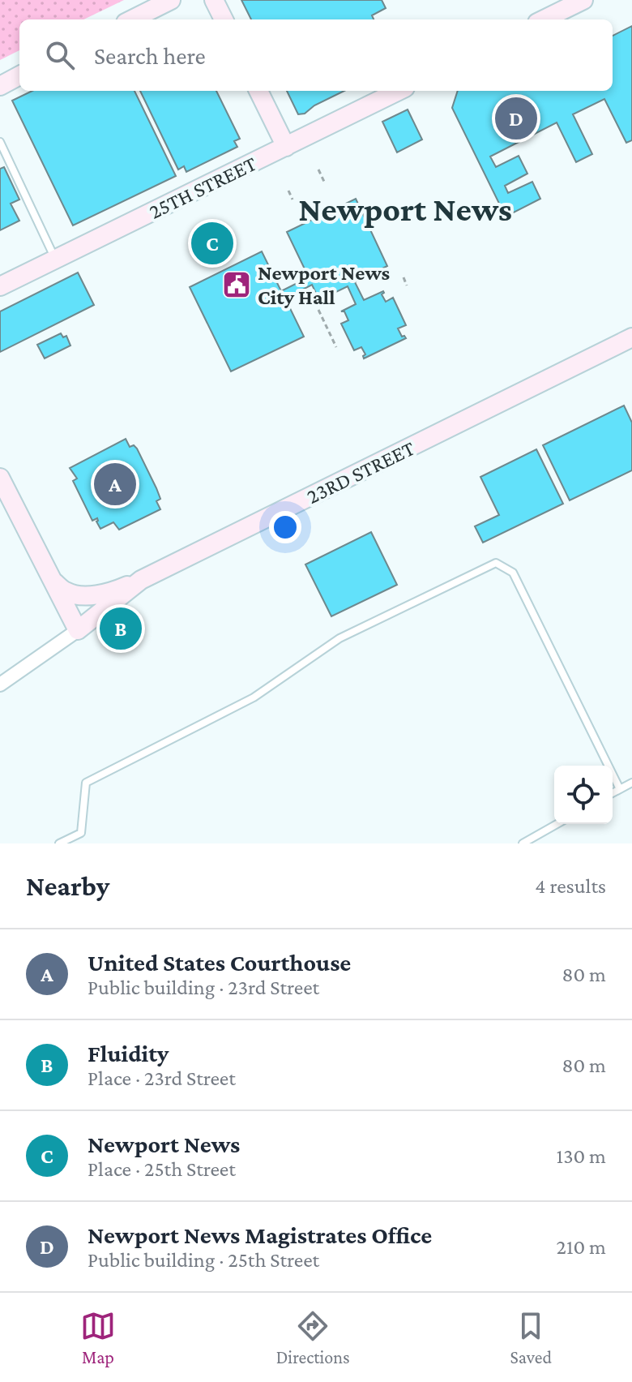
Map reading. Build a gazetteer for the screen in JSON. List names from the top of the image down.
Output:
{
  "streets": {
    "street": ["25TH STREET", "23RD STREET"]
  },
  "districts": ["Newport News"],
  "places": {
    "public building": ["Newport News City Hall"]
  },
  "page": {
    "search": "Search here",
    "pins": [
      "D",
      "C",
      "A",
      "B"
    ],
    "heading": ["Nearby", "4 results"],
    "list": [
      {
        "mark": "A",
        "name": "United States Courthouse",
        "note": "Public building · 23rd Street",
        "value": "80 m"
      },
      {
        "mark": "B",
        "name": "Fluidity",
        "note": "Place · 23rd Street",
        "value": "80 m"
      },
      {
        "mark": "C",
        "name": "Newport News",
        "note": "Place · 25th Street",
        "value": "130 m"
      },
      {
        "mark": "D",
        "name": "Newport News Magistrates Office",
        "note": "Public building · 25th Street",
        "value": "210 m"
      }
    ],
    "nav": ["Map", "Directions", "Saved"]
  }
}
